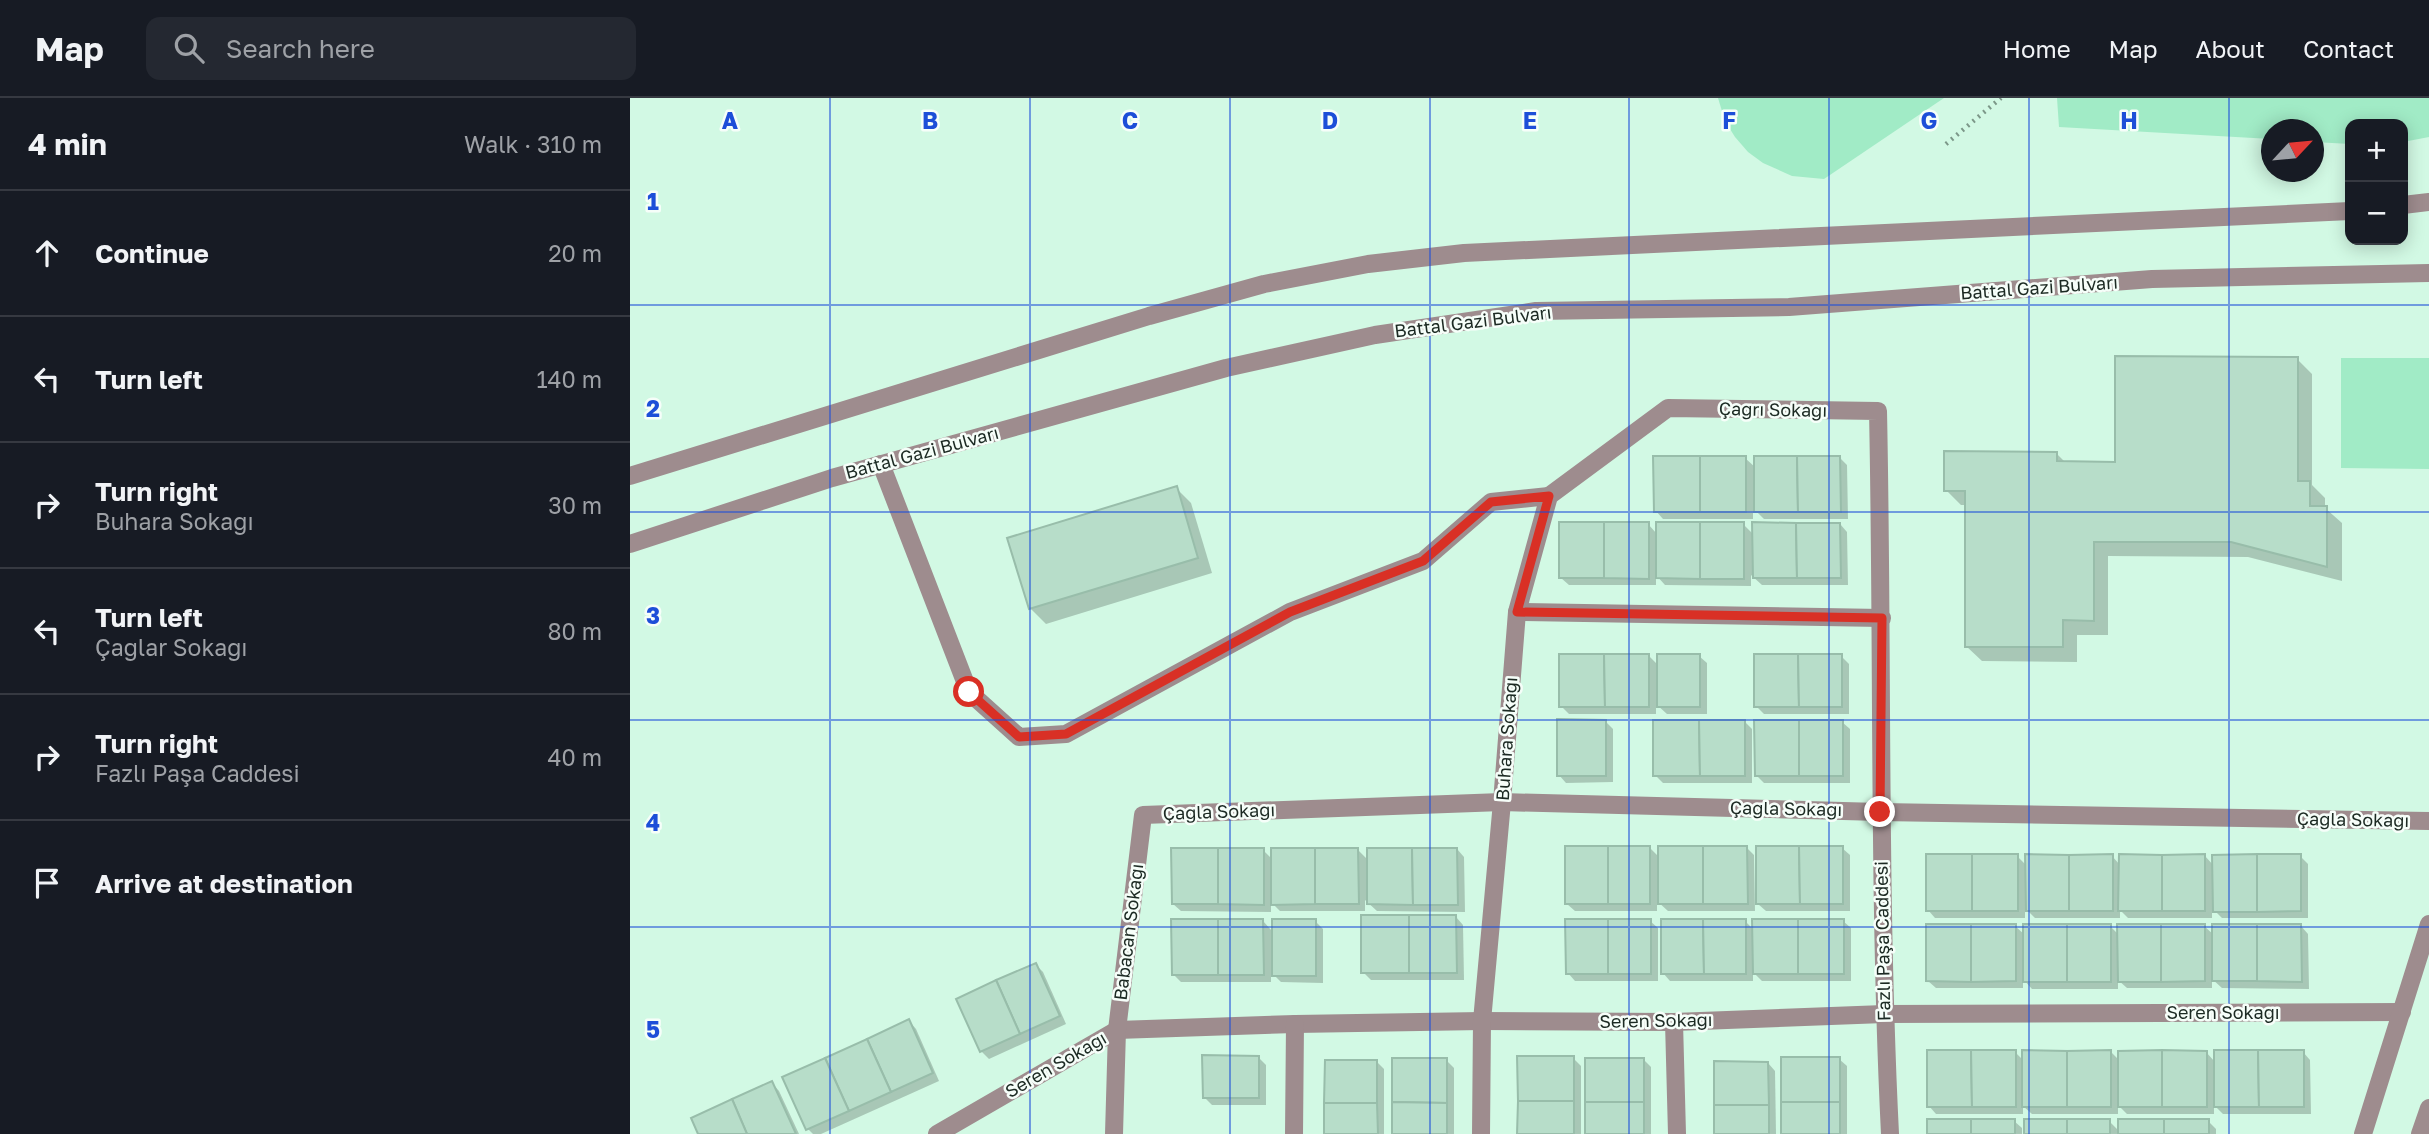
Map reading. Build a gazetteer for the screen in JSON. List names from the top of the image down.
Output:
{
  "streets": {
    "street": [
      "Battal Gazi Bulvarı",
      "Çağrı Sokağı",
      "Buhara Sokağı",
      "Çağla Sokağı",
      "Babacan Sokağı",
      "Fazlı Paşa Caddesi",
      "Seren Sokağı"
    ]
  },
  "crossings": [
    ["Çağrı Sokağı", "Buhara Sokağı"],
    ["Çağrı Sokağı", "Fazlı Paşa Caddesi"],
    ["Buhara Sokağı", "Çağla Sokağı"],
    ["Buhara Sokağı", "Seren Sokağı"],
    ["Çağla Sokağı", "Babacan Sokağı"],
    ["Çağla Sokağı", "Fazlı Paşa Caddesi"],
    ["Babacan Sokağı", "Seren Sokağı"],
    ["Fazlı Paşa Caddesi", "Seren Sokağı"]
  ],
  "north": "top right",
  "page": {
    "header": "Map",
    "search": "Search here",
    "nav": [
      "Home",
      "Map",
      "About",
      "Contact"
    ],
    "heading": ["4 min", "Walk · 310 m"],
    "map_buttons": ["+", "−"],
    "list": [
      ["Continue", "20 m"],
      ["Turn left", "140 m"],
      ["Turn right", "Buhara Sokağı", "30 m"],
      ["Turn left", "Çağlar Sokağı", "80 m"],
      ["Turn right", "Fazlı Paşa Caddesi", "40 m"],
      "Arrive at destination"
    ]
  },
  "grid": {
    "columns": [
      "A",
      "B",
      "C",
      "D",
      "E",
      "F",
      "G",
      "H"
    ],
    "rows": [
      "1",
      "2",
      "3",
      "4",
      "5"
    ]
  }
}
